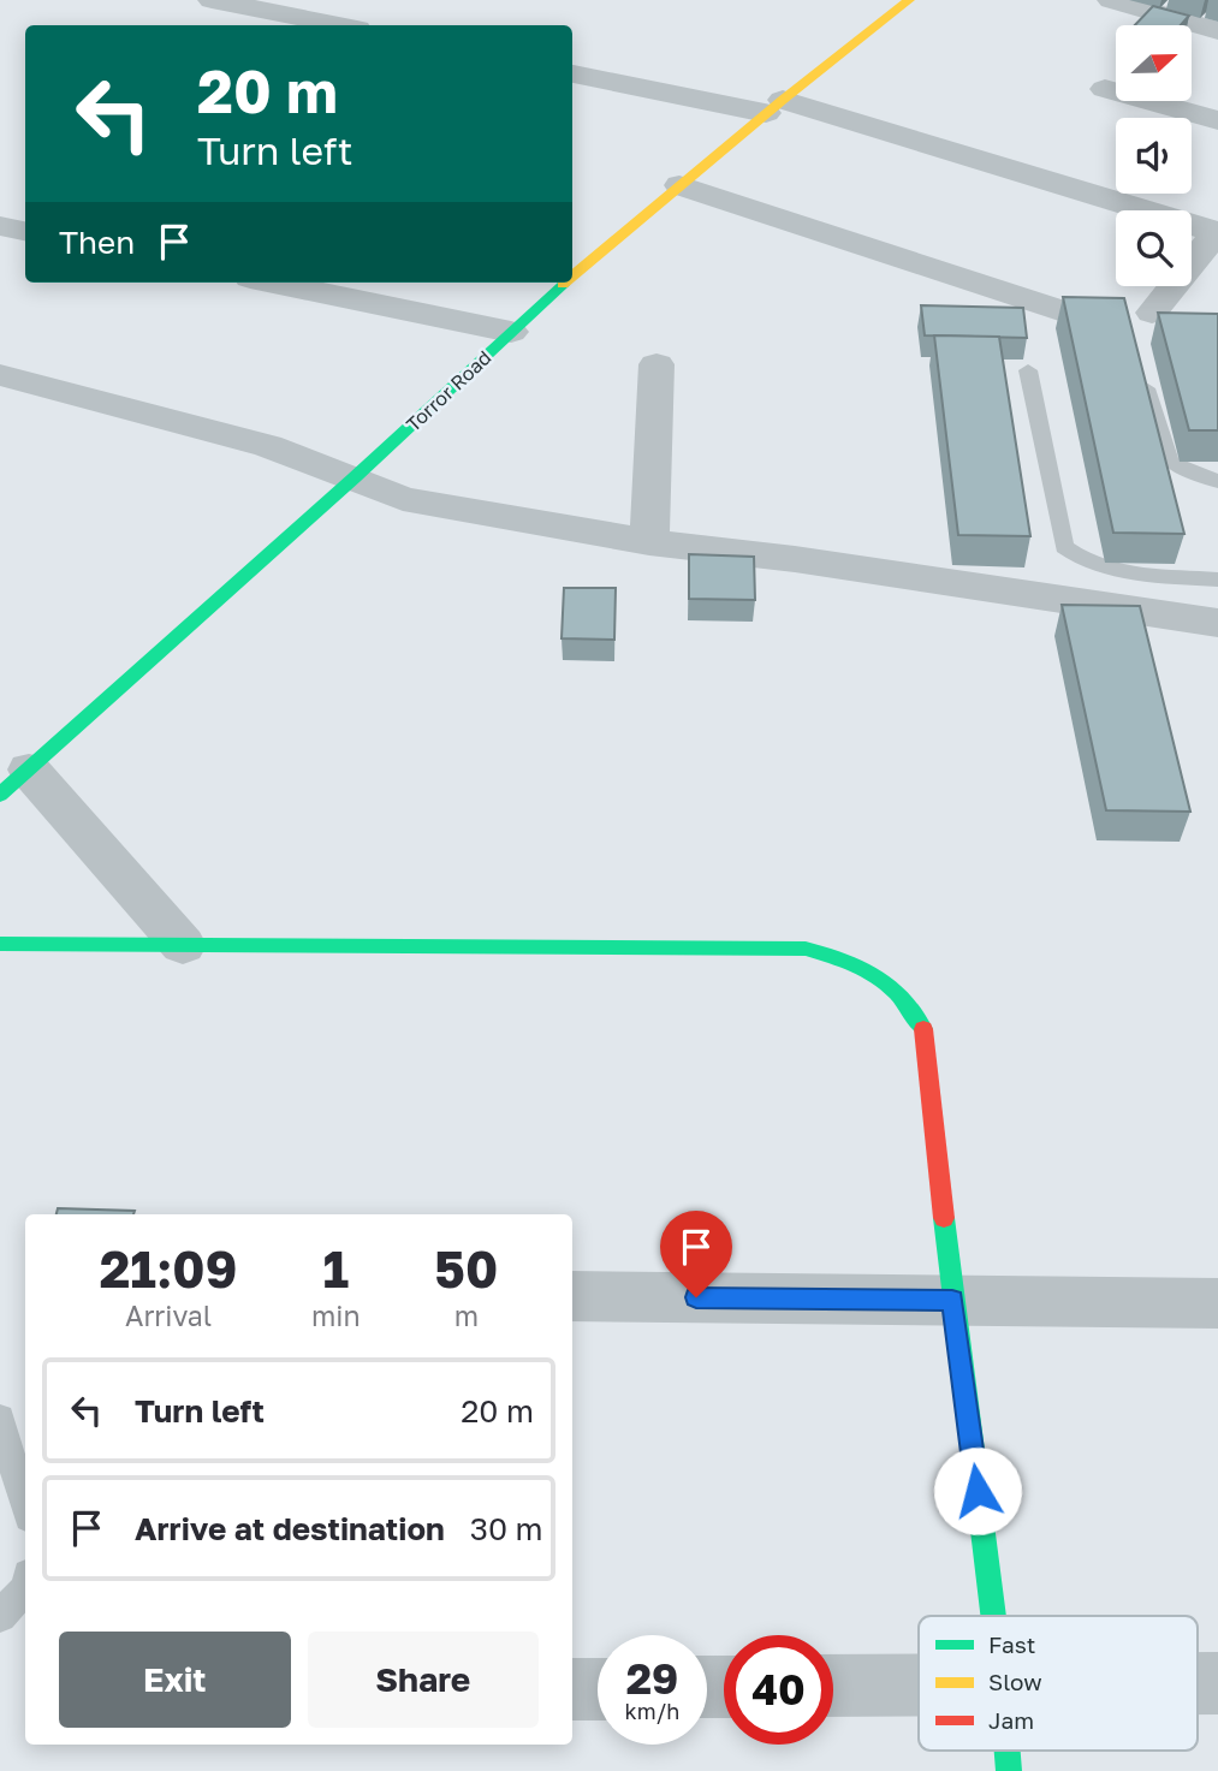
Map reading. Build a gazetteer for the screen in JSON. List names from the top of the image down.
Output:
{
  "streets": {
    "street": ["Torror Road"]
  },
  "legend": ["Fast", "Slow", "Jam"],
  "north": "right",
  "page": {
    "turn": ["20 m", "Turn left"],
    "then": "Then",
    "eta": [
      "21:09",
      "Arrival",
      "1",
      "min",
      "50",
      "m"
    ],
    "list": [
      {
        "name": "Turn left",
        "value": "20 m"
      },
      {
        "name": "Arrive at destination",
        "value": "30 m"
      }
    ],
    "buttons": ["Exit", "Share"],
    "speed": "29 km/h",
    "limit": "40"
  }
}
